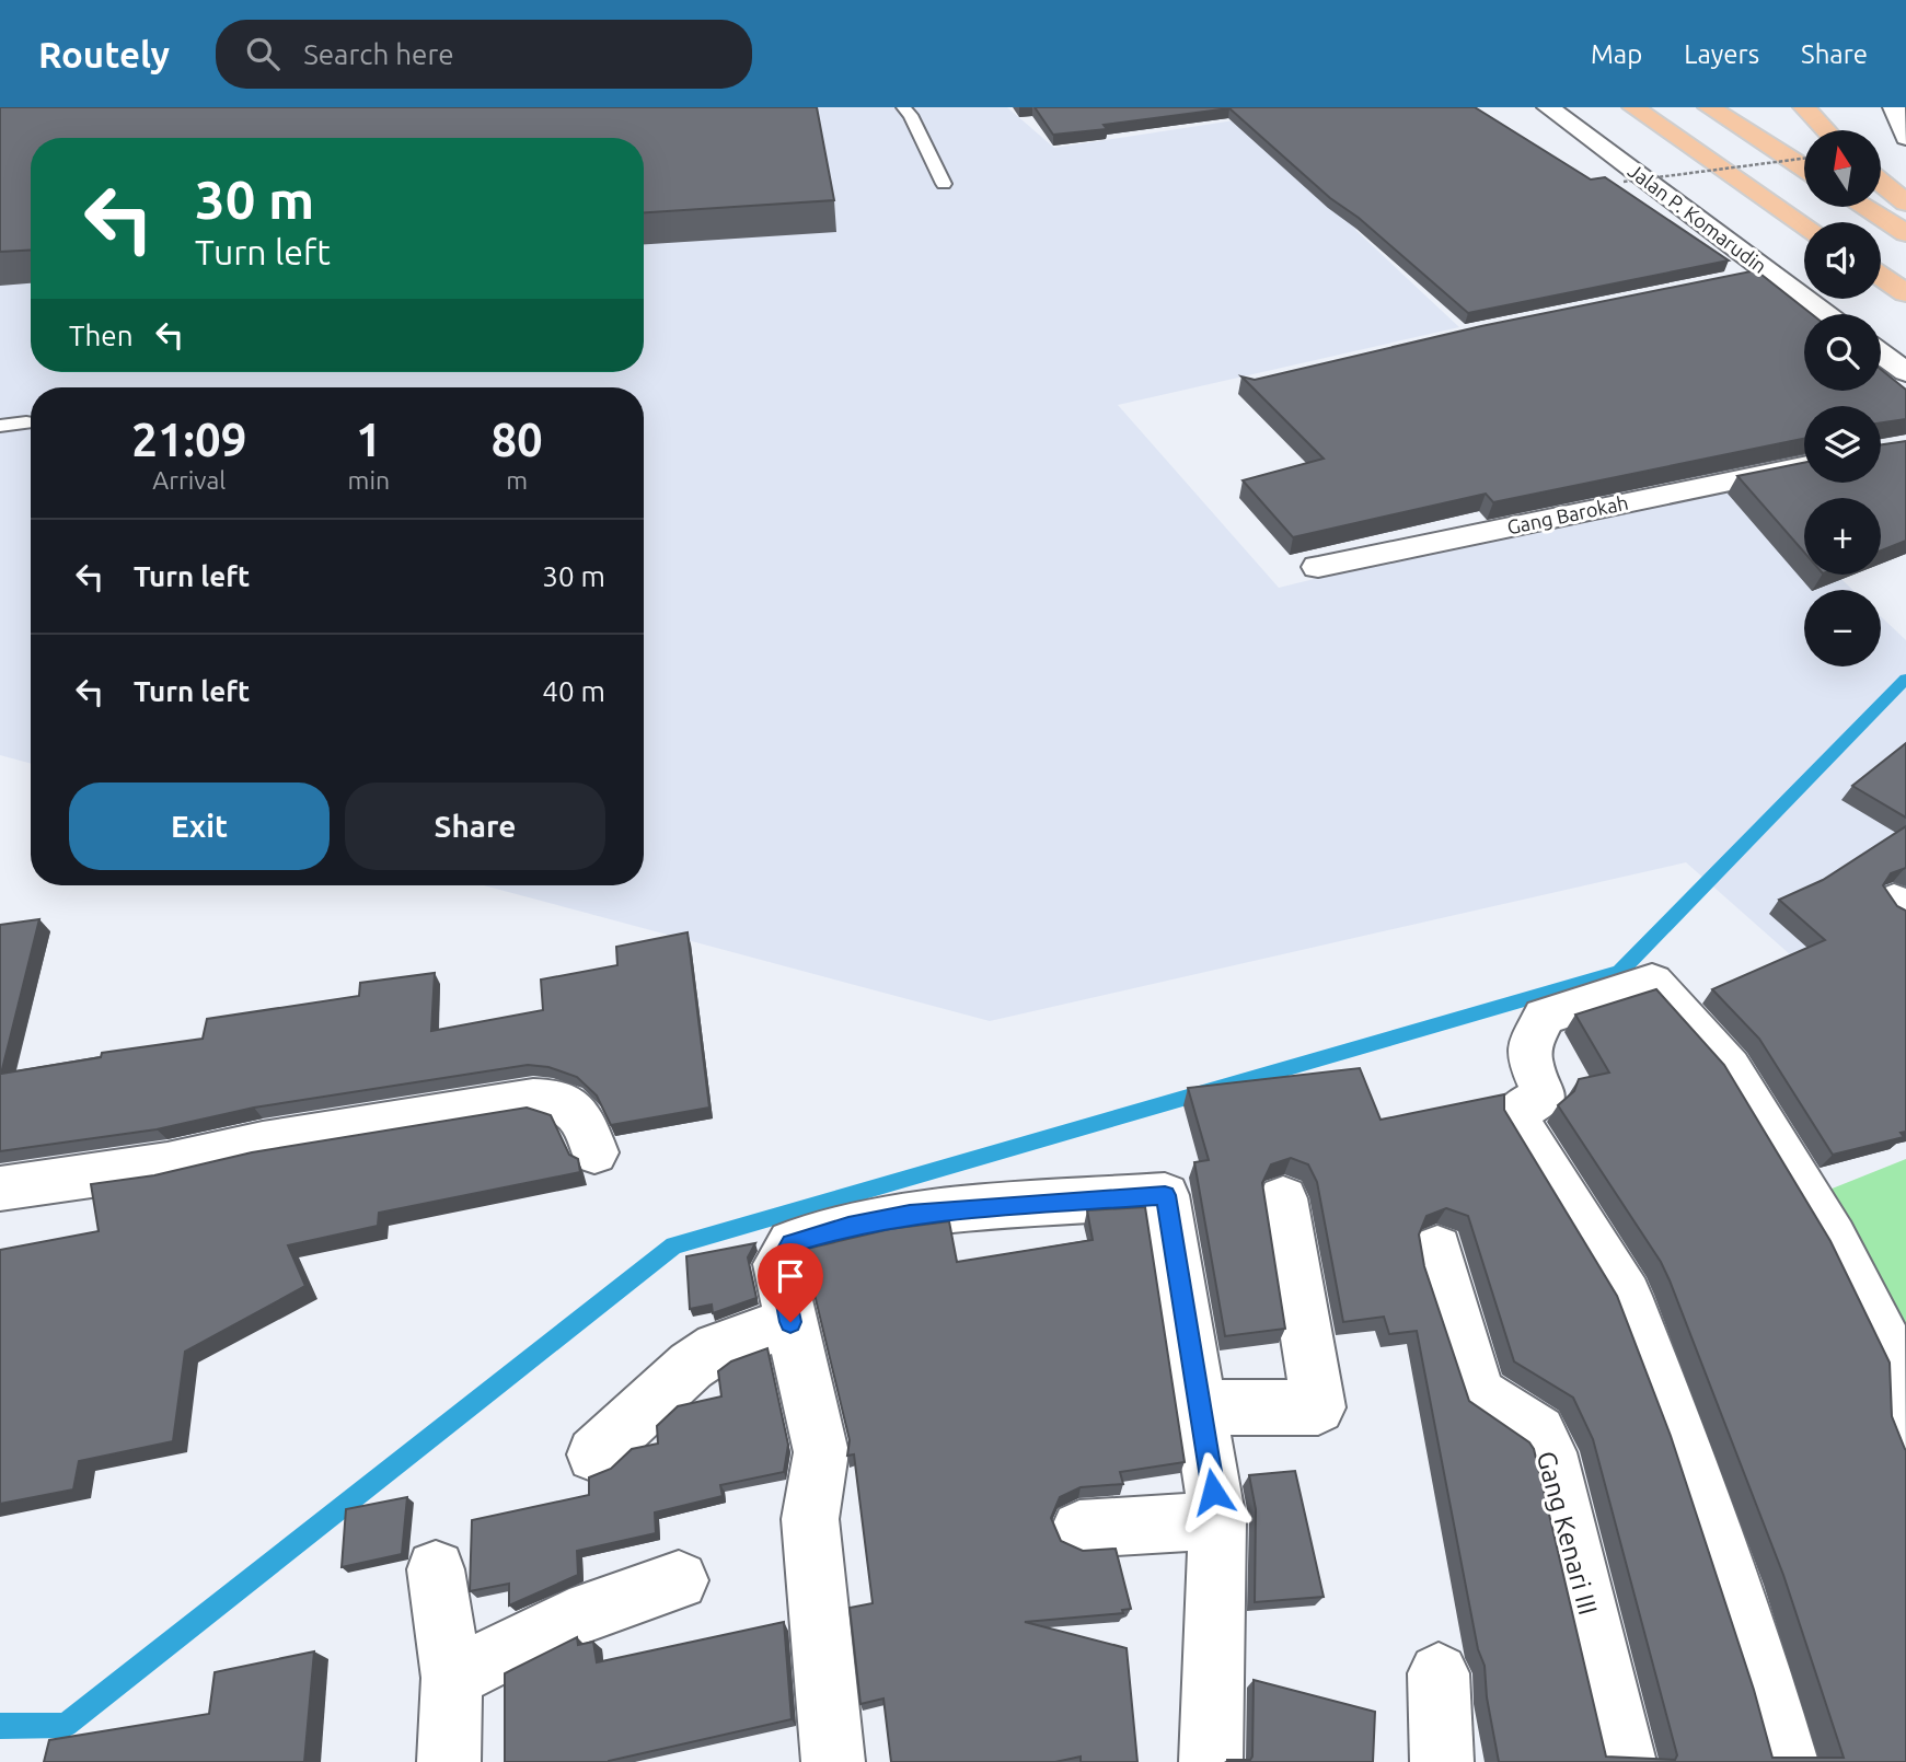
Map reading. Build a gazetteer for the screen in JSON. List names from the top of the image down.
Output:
{
  "streets": {
    "street": ["Jalan P. Komarudin", "Gang Barokah", "Gang Kenari III"]
  },
  "north": "top",
  "page": {
    "header": "Routely",
    "search": "Search here",
    "nav": ["Map", "Layers", "Share"],
    "map_buttons": ["+", "−"],
    "turn": ["30 m", "Turn left"],
    "then": "Then",
    "eta": [
      "21:09",
      "Arrival",
      "1",
      "min",
      "80",
      "m"
    ],
    "list": [
      {
        "name": "Turn left",
        "value": "30 m"
      },
      {
        "name": "Turn left",
        "value": "40 m"
      }
    ],
    "buttons": ["Exit", "Share"]
  }
}
